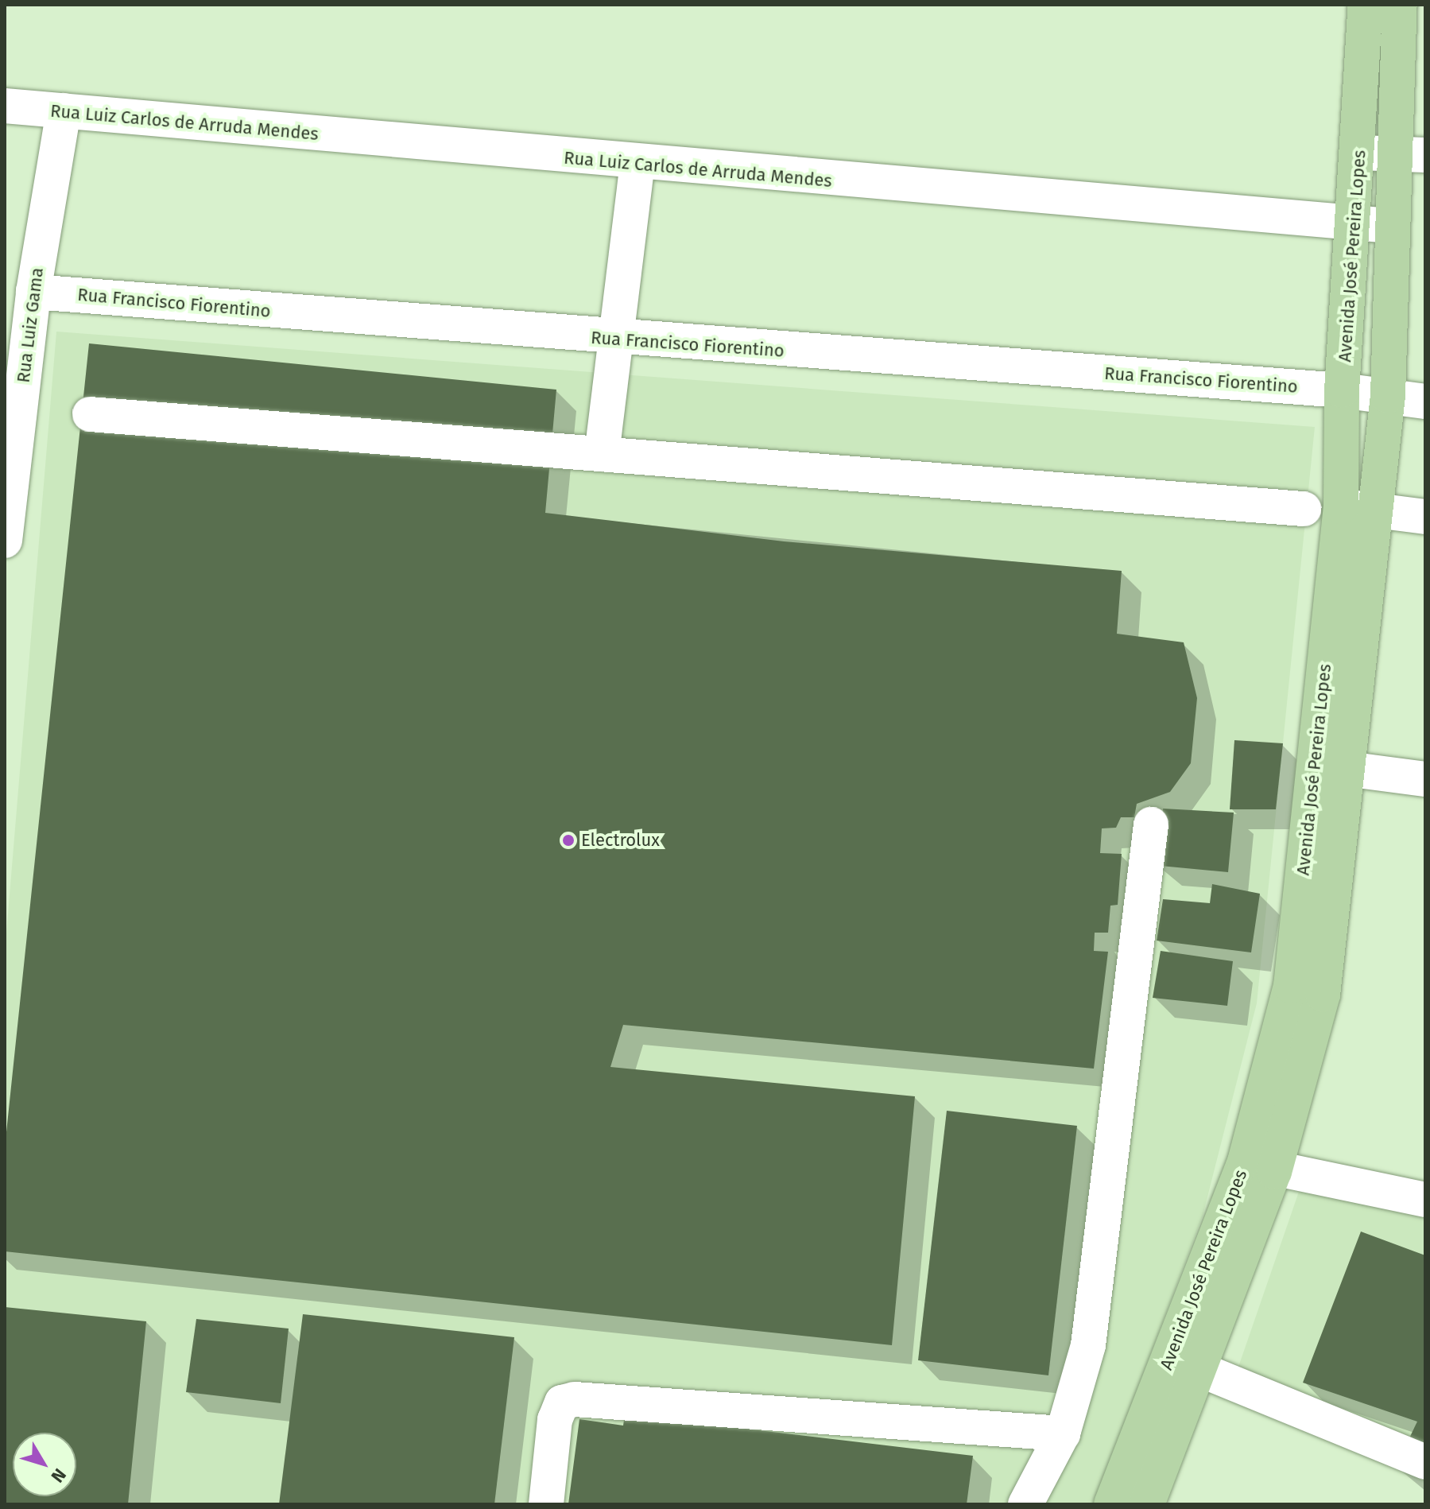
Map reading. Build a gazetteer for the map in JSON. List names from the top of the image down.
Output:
{
  "streets": {
    "main road": ["Avenida José Pereira Lopes"],
    "street": ["Rua Luiz Carlos de Arruda Mendes", "Rua Francisco Fiorentino", "Rua Luiz Gama"]
  },
  "crossings": [
    ["Rua Luiz Carlos de Arruda Mendes", "Avenida José Pereira Lopes"],
    ["Rua Luiz Carlos de Arruda Mendes", "Rua Luiz Gama"],
    ["Avenida José Pereira Lopes", "Rua Francisco Fiorentino"],
    ["Rua Francisco Fiorentino", "Rua Luiz Gama"]
  ],
  "places": ["Electrolux"],
  "north": "bottom right"
}
